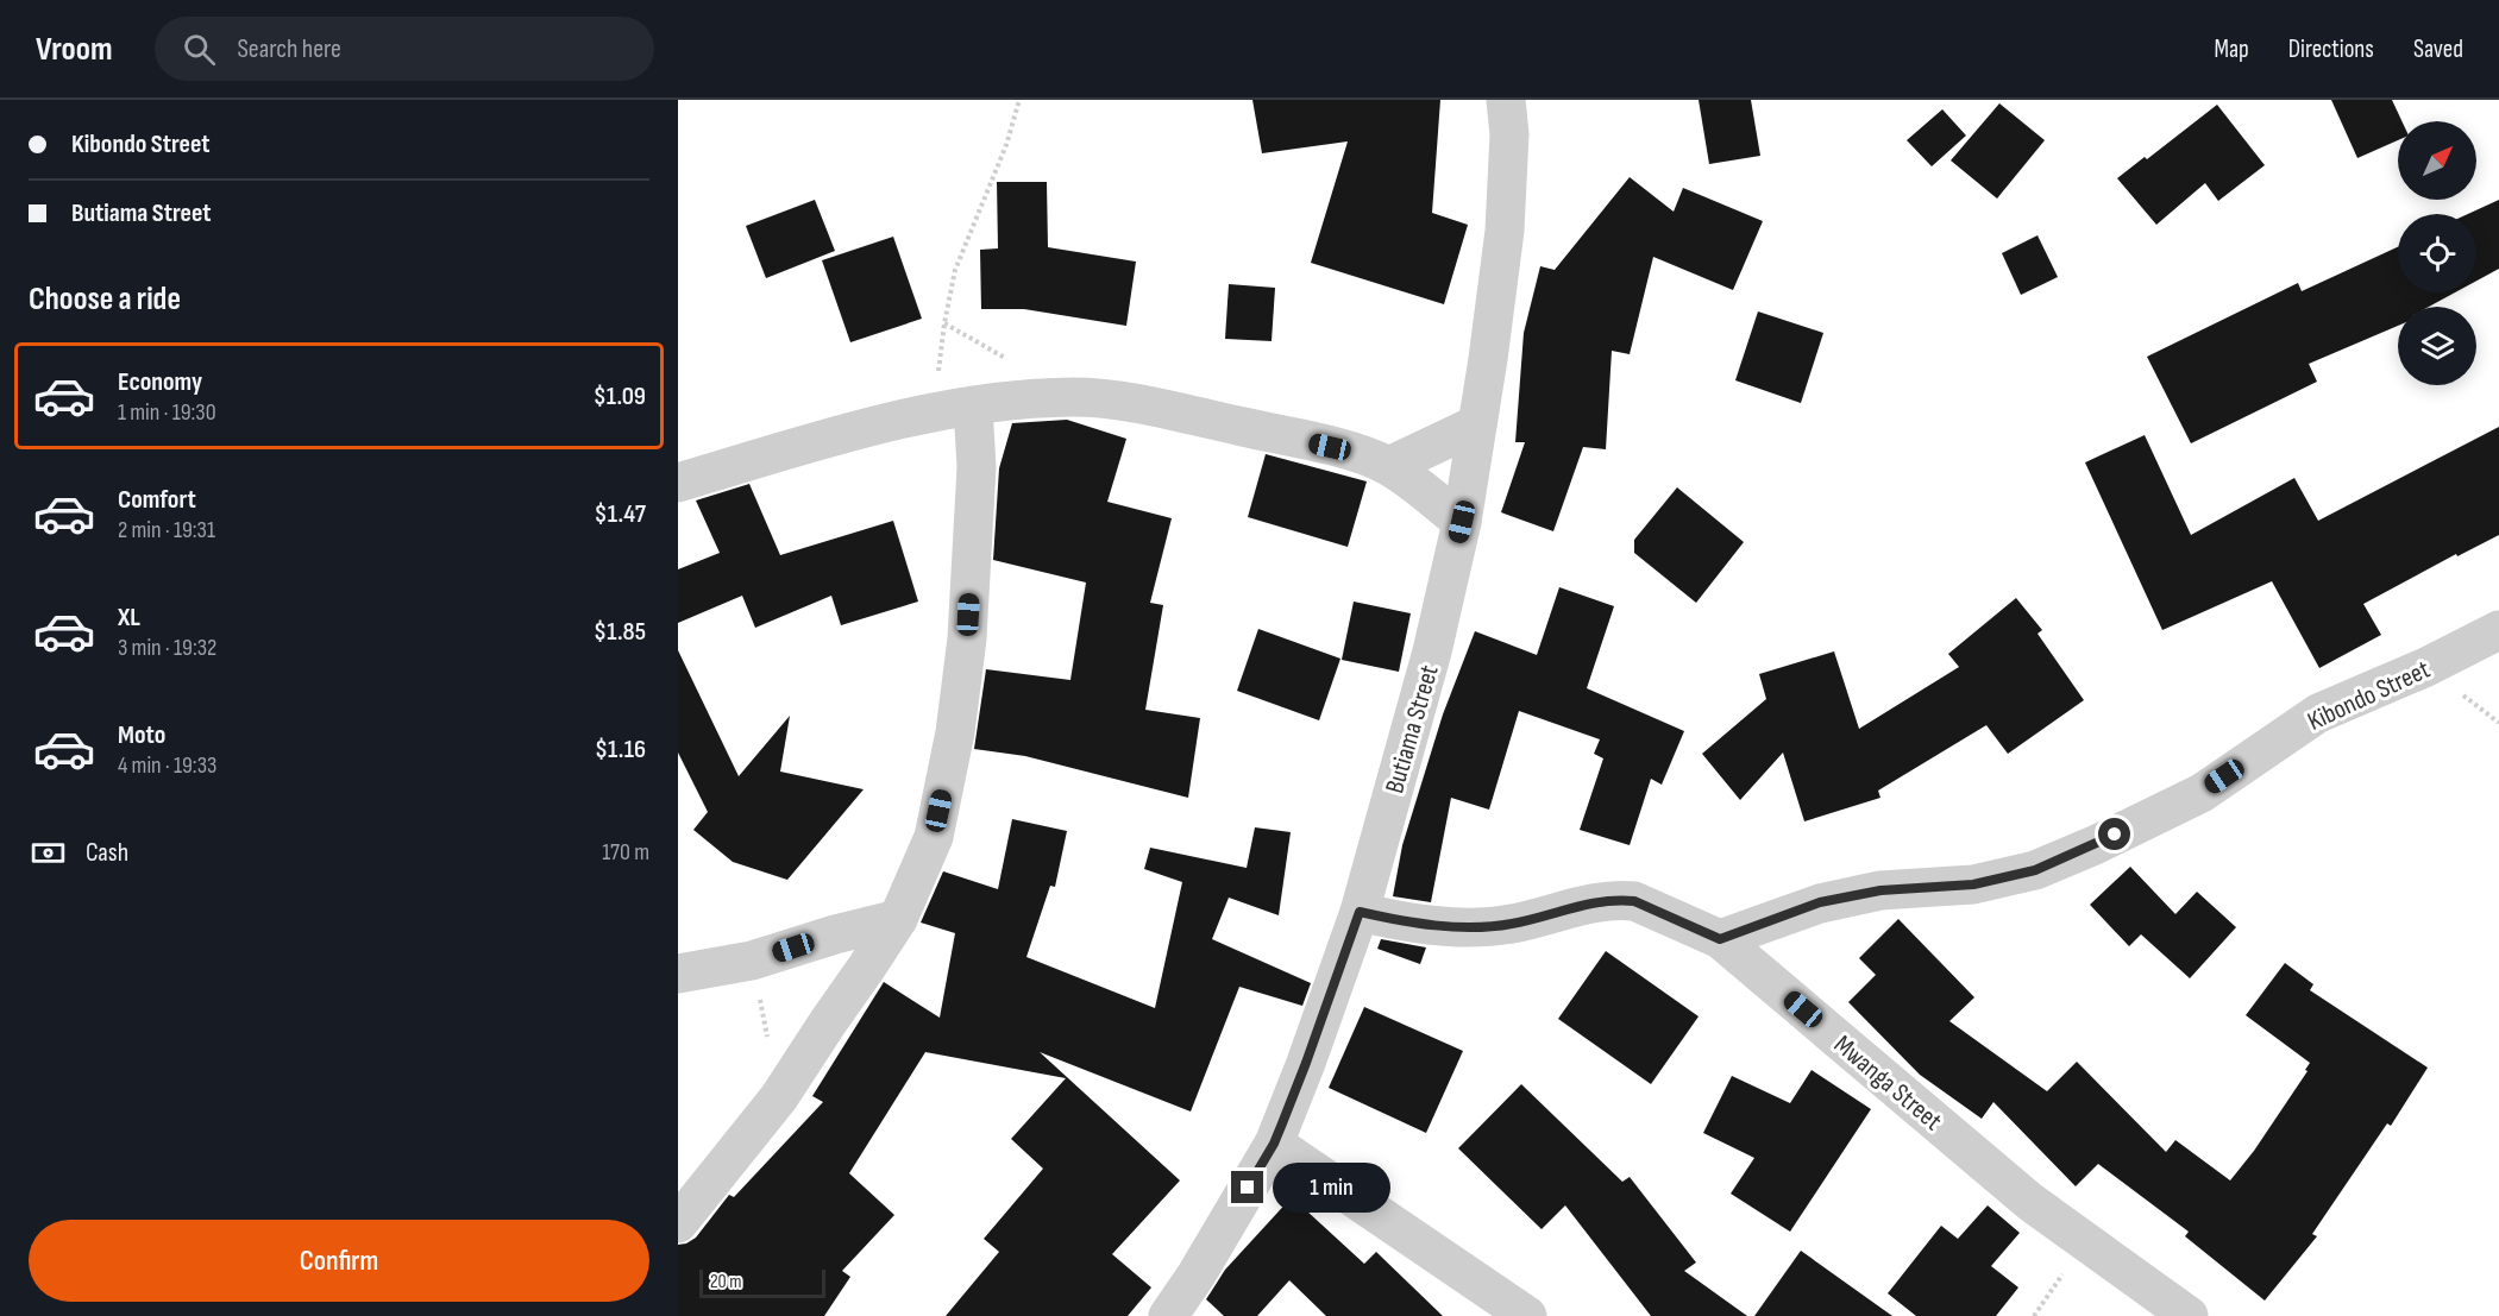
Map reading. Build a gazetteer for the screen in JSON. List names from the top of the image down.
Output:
{
  "streets": {
    "street": ["Kibondo Street", "Butiama Street", "Mwanga Street"]
  },
  "crossings": [
    ["Kibondo Street", "Mwanga Street"],
    ["Butiama Street", "Mwanga Street"]
  ],
  "scale_bar": "20 m",
  "north": "top right",
  "page": {
    "header": "Vroom",
    "search": "Search here",
    "nav": ["Map", "Directions", "Saved"],
    "banner": ["Kibondo Street", "Butiama Street"],
    "heading": "Choose a ride",
    "list": [
      {
        "name": "Economy",
        "note": "1 min · 19:30",
        "value": "$1.09"
      },
      {
        "name": "Comfort",
        "note": "2 min · 19:31",
        "value": "$1.47"
      },
      {
        "name": "XL",
        "note": "3 min · 19:32",
        "value": "$1.85"
      },
      {
        "name": "Moto",
        "note": "4 min · 19:33",
        "value": "$1.16"
      }
    ],
    "pay": ["Cash", "170 m"],
    "bubble": "1 min",
    "buttons": "Confirm",
    "scale": "20 m"
  }
}
